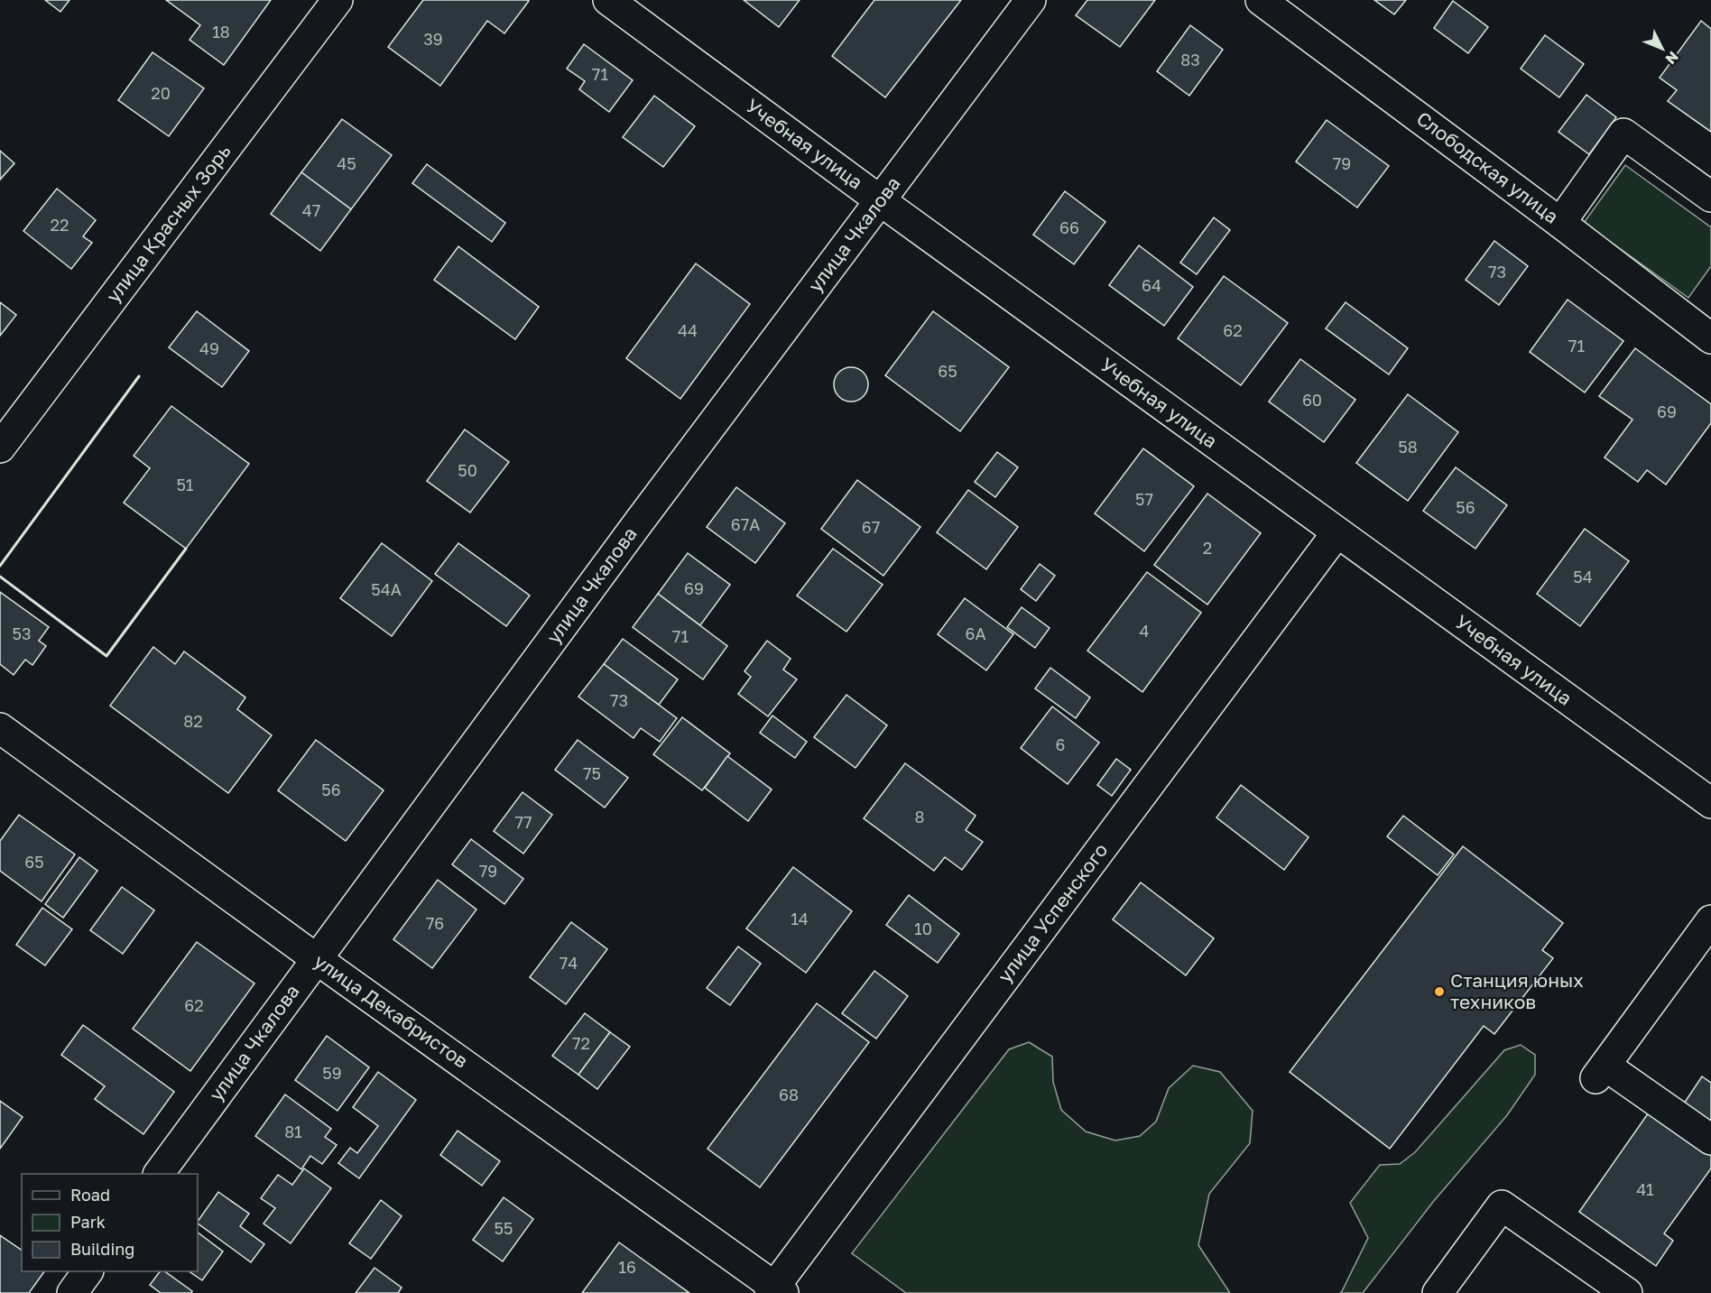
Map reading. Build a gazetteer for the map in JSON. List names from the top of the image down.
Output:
{
  "streets": {
    "street": [
      "Учебная улица",
      "Слободская улица",
      "улица Красных Зорь",
      "улица Чкалова",
      "улица Успенского",
      "улица Декабристов"
    ]
  },
  "crossings": [
    ["Учебная улица", "улица Чкалова"],
    ["Учебная улица", "улица Успенского"],
    ["улица Чкалова", "улица Декабристов"],
    ["улица Успенского", "улица Декабристов"]
  ],
  "places": ["Станция юных техников"],
  "house_numbers": [
    "18",
    "39",
    "83",
    "71",
    "20",
    "45",
    "79",
    "47",
    "22",
    "66",
    "73",
    "64",
    "44",
    "62",
    "71",
    "49",
    "65",
    "60",
    "69",
    "58",
    "50",
    "51",
    "57",
    "56",
    "67А",
    "67",
    "2",
    "54",
    "69",
    "54А",
    "4",
    "53",
    "6А",
    "71",
    "73",
    "82",
    "6",
    "75",
    "56",
    "8",
    "77",
    "65",
    "79",
    "14",
    "76",
    "10",
    "74",
    "62",
    "72",
    "59",
    "68",
    "81",
    "41",
    "55",
    "16"
  ],
  "legend": ["Road", "Park", "Building"],
  "north": "bottom right"
}
